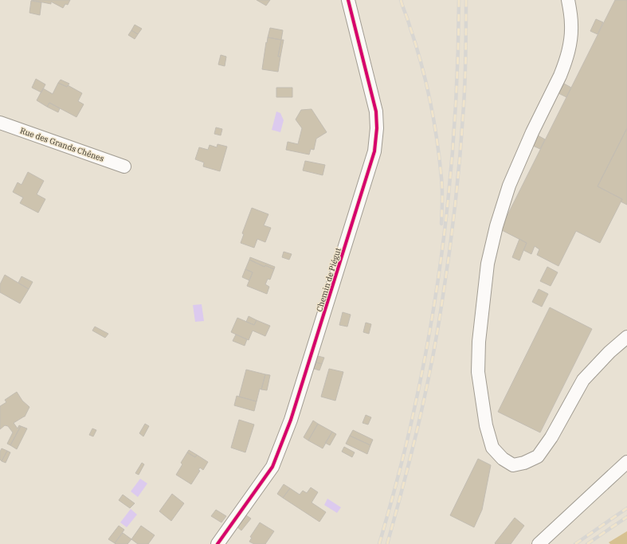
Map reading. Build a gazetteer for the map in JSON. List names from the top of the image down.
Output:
{
  "streets": {
    "street": ["Rue des Grands Chênes", "Chemin de Piégut"]
  }
}
